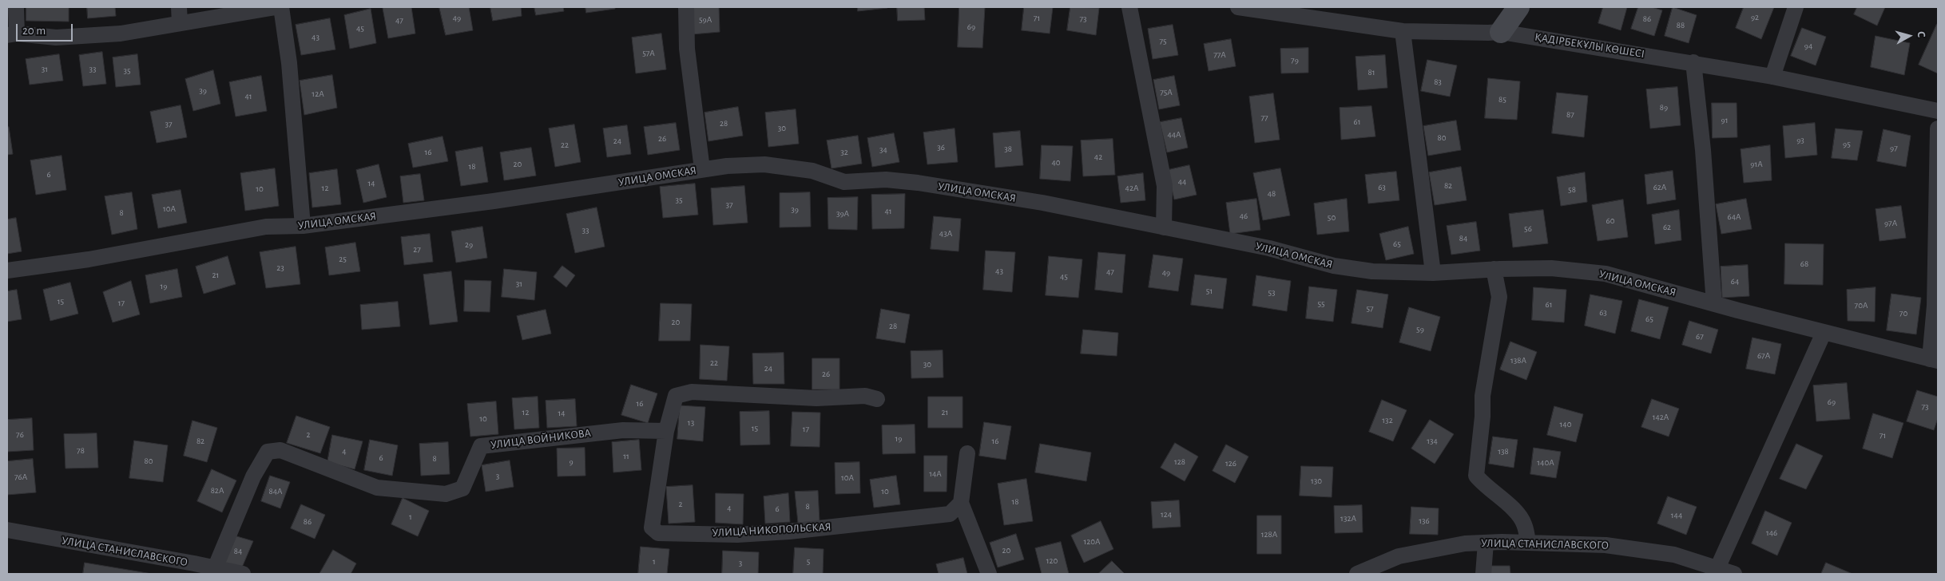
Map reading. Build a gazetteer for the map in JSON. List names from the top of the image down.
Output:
{
  "streets": {
    "street": [
      "ҚАДІРБЕКҰЛЫ КӨШЕСІ",
      "УЛИЦА ОМСКАЯ",
      "УЛИЦА ВОЙНИКОВА",
      "УЛИЦА НИКОПОЛЬСКАЯ",
      "УЛИЦА СТАНИСЛАВСКОГО"
    ]
  },
  "crossings": [
    ["УЛИЦА ВОЙНИКОВА", "УЛИЦА НИКОПОЛЬСКАЯ"],
    ["УЛИЦА ВОЙНИКОВА", "УЛИЦА СТАНИСЛАВСКОГО"]
  ],
  "house_numbers": [
    "92",
    "49",
    "71",
    "73",
    "86",
    "59А",
    "47",
    "88",
    "69",
    "45",
    "43",
    "75",
    "94",
    "57А",
    "77А",
    "79",
    "31",
    "33",
    "35",
    "81",
    "83",
    "39",
    "75А",
    "12А",
    "41",
    "85",
    "89",
    "87",
    "77",
    "91",
    "61",
    "28",
    "37",
    "30",
    "44А",
    "80",
    "26",
    "93",
    "24",
    "95",
    "22",
    "36",
    "97",
    "38",
    "34",
    "16",
    "32",
    "42",
    "40",
    "20",
    "91А",
    "18",
    "6",
    "44",
    "14",
    "82",
    "63",
    "62А",
    "12",
    "42А",
    "10",
    "58",
    "48",
    "35",
    "37",
    "10А",
    "39",
    "41",
    "8",
    "39А",
    "46",
    "64А",
    "50",
    "60",
    "97А",
    "62",
    "56",
    "33",
    "43А",
    "84",
    "65",
    "29",
    "27",
    "25",
    "68",
    "23",
    "43",
    "47",
    "49",
    "21",
    "45",
    "64",
    "31",
    "19",
    "51",
    "53",
    "15",
    "17",
    "55",
    "61",
    "70А",
    "57",
    "63",
    "70",
    "65",
    "20",
    "28",
    "59",
    "67",
    "67А",
    "138А",
    "22",
    "30",
    "24",
    "26",
    "69",
    "16",
    "73",
    "12",
    "21",
    "14",
    "142А",
    "10",
    "132",
    "13",
    "140",
    "15",
    "17",
    "76",
    "2",
    "71",
    "19",
    "82",
    "16",
    "134",
    "78",
    "4",
    "138",
    "11",
    "6",
    "8",
    "80",
    "9",
    "128",
    "140А",
    "126",
    "14А",
    "3",
    "76А",
    "10А",
    "130",
    "82А",
    "84А",
    "10",
    "18",
    "2",
    "8",
    "4",
    "6",
    "124",
    "144",
    "1",
    "132А",
    "136",
    "86",
    "146",
    "128А",
    "120А",
    "20",
    "84",
    "120",
    "1",
    "5",
    "3"
  ],
  "scale_bar": "20 m",
  "north": "right"
}
